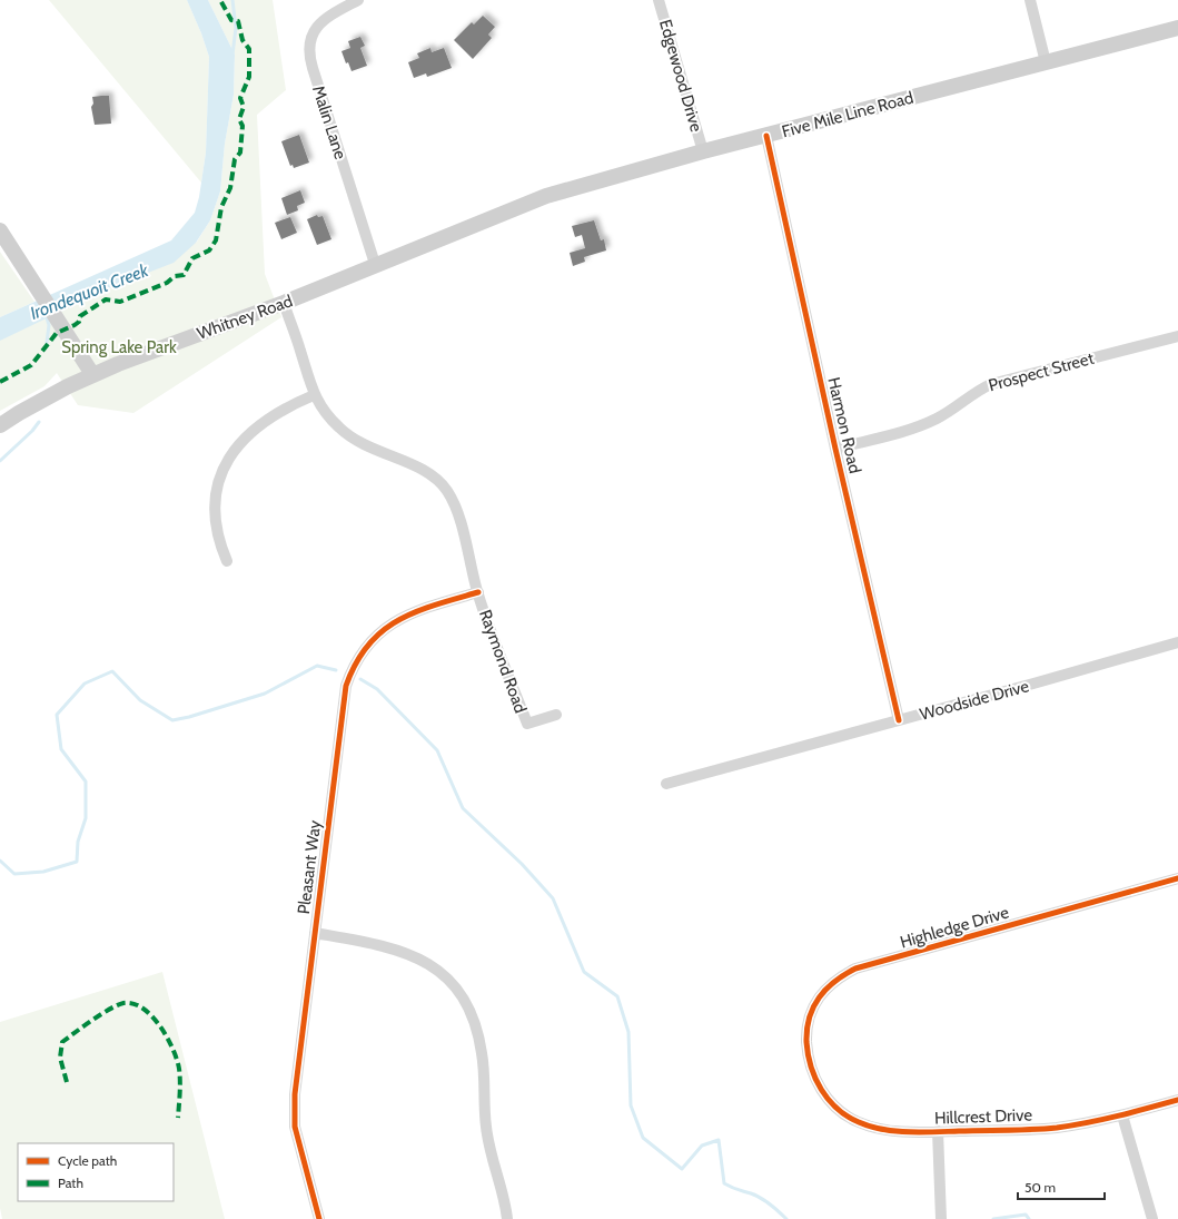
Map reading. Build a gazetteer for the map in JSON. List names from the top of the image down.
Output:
{
  "streets": {
    "main road": ["Five Mile Line Road", "Whitney Road"],
    "street": [
      "Edgewood Drive",
      "Malin Lane",
      "Prospect Street",
      "Harmon Road",
      "Raymond Road",
      "Woodside Drive",
      "Pleasant Way",
      "Highledge Drive",
      "Hillcrest Drive"
    ]
  },
  "crossings": [
    ["Edgewood Drive", "Five Mile Line Road"],
    ["Five Mile Line Road", "Whitney Road"],
    ["Five Mile Line Road", "Harmon Road"],
    ["Malin Lane", "Whitney Road"],
    ["Whitney Road", "Raymond Road"],
    ["Prospect Street", "Harmon Road"],
    ["Harmon Road", "Woodside Drive"],
    ["Raymond Road", "Pleasant Way"],
    ["Highledge Drive", "Hillcrest Drive"]
  ],
  "water": ["Irondequoit Creek"],
  "parks": ["Spring Lake Park"],
  "legend": ["Cycle path", "Path"],
  "scale_bar": "50 m"
}
